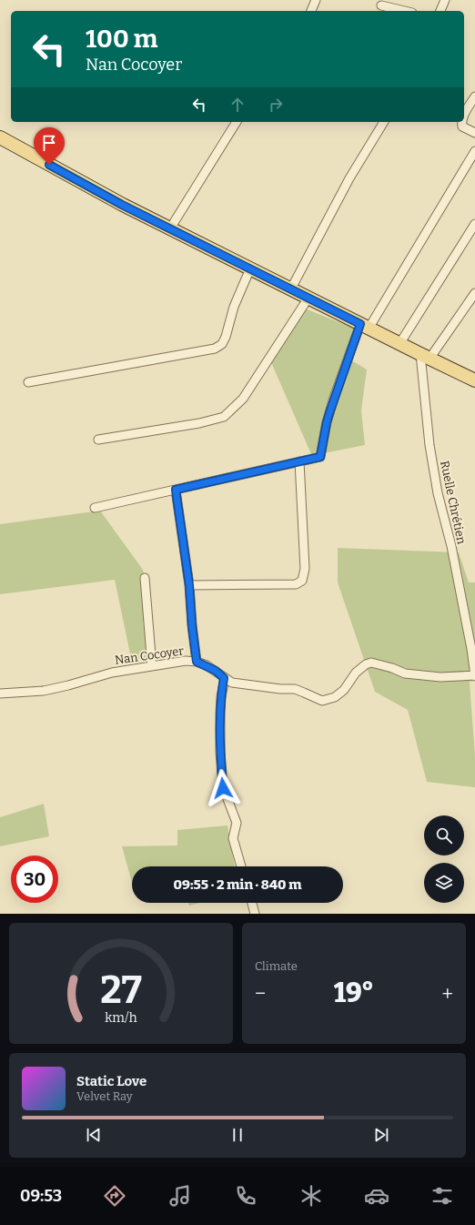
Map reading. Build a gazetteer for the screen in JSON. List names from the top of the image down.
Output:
{
  "streets": {
    "street": ["Ruelle Chrétien", "Nan Cocoyer"]
  },
  "crossings": [
    ["Ruelle Chrétien", "Nan Cocoyer"]
  ],
  "page": {
    "turn": ["100 m", "Nan Cocoyer"],
    "limit": "30",
    "trip": "09:55 · 2 min · 840 m",
    "tile": "Climate",
    "heat": ["−", "19°", "+"],
    "song": ["Static Love", "Velvet Ray"],
    "tabs": "09:53",
    "gauge": ["27", "km/h"]
  }
}
